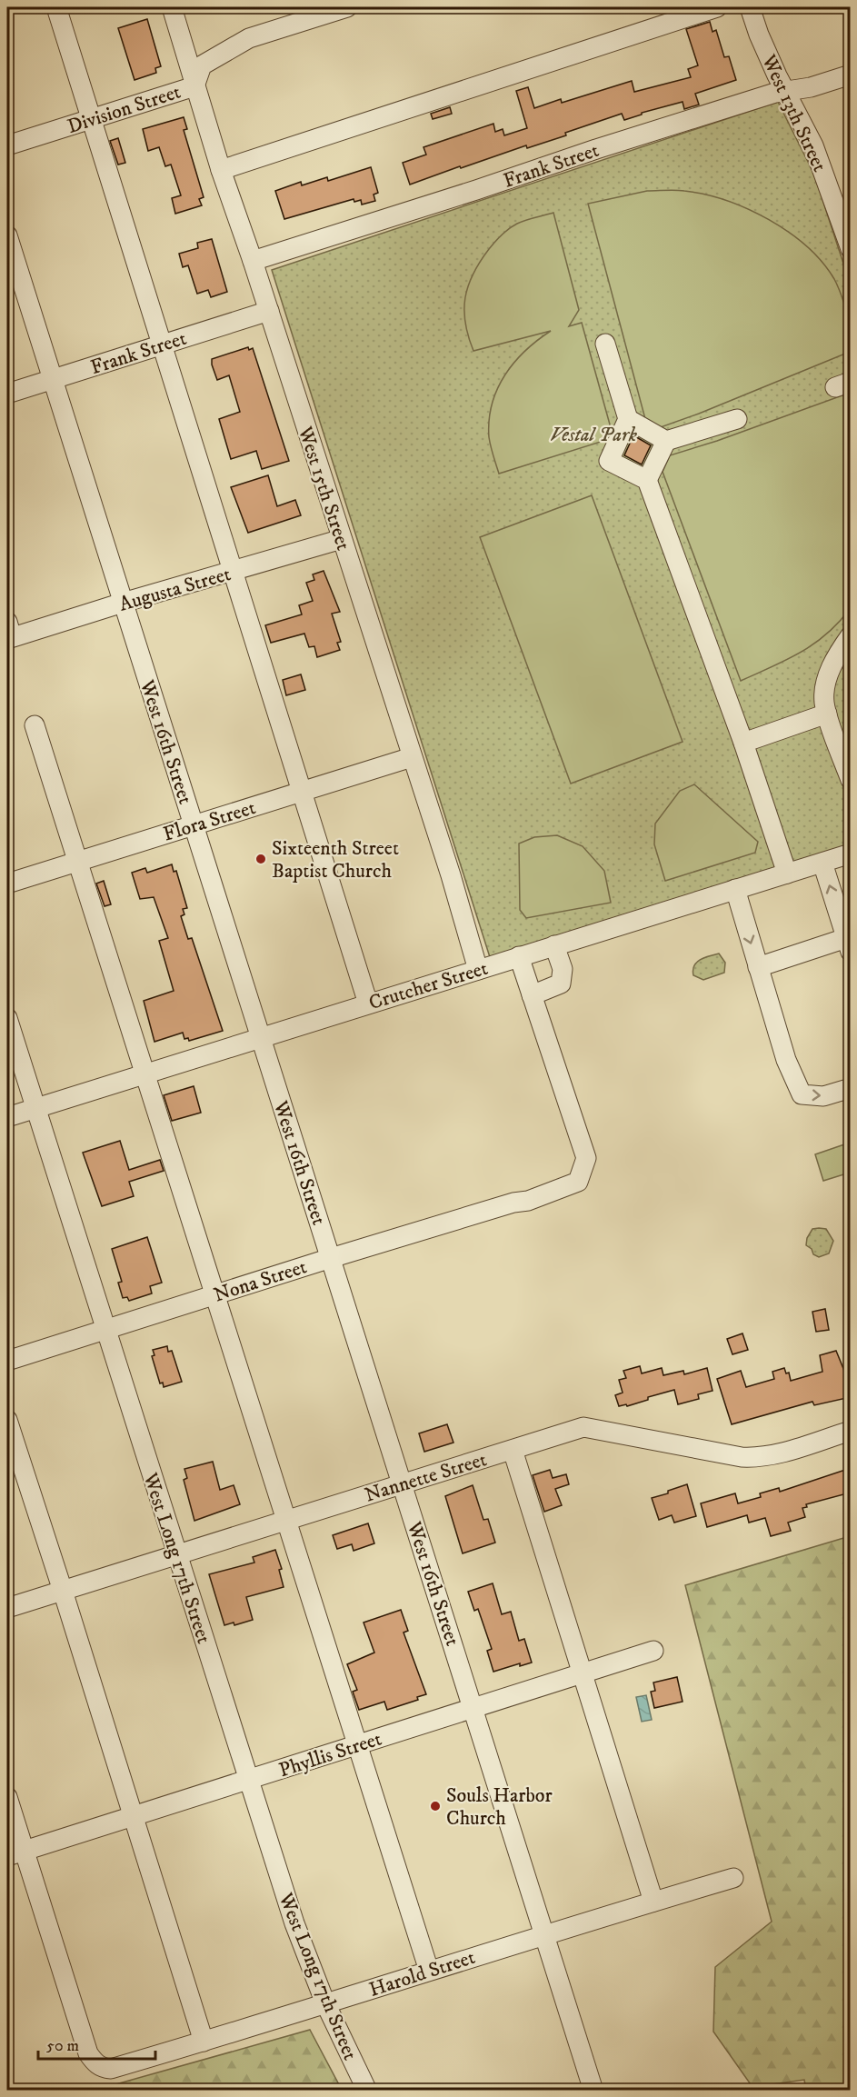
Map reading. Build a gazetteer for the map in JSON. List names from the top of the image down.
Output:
{
  "streets": {
    "street": [
      "Division Street",
      "West 13th Street",
      "Frank Street",
      "West 15th Street",
      "Augusta Street",
      "West 16th Street",
      "Flora Street",
      "Crutcher Street",
      "Nona Street",
      "Nannette Street",
      "West Long 17th Street",
      "Phyllis Street",
      "Harold Street"
    ]
  },
  "crossings": [
    ["Division Street", "West 15th Street"],
    ["West 13th Street", "Frank Street"],
    ["Frank Street", "West 15th Street"],
    ["Frank Street", "West 16th Street"],
    ["West 15th Street", "Augusta Street"],
    ["West 15th Street", "Flora Street"],
    ["West 15th Street", "Crutcher Street"],
    ["Augusta Street", "West 16th Street"],
    ["West 16th Street", "Flora Street"],
    ["West 16th Street", "Crutcher Street"],
    ["West 16th Street", "Nona Street"],
    ["West 16th Street", "Nannette Street"],
    ["West 16th Street", "Phyllis Street"],
    ["West 16th Street", "Harold Street"],
    ["Crutcher Street", "West Long 17th Street"],
    ["Nona Street", "West Long 17th Street"],
    ["Nannette Street", "West Long 17th Street"],
    ["West Long 17th Street", "Phyllis Street"],
    ["West Long 17th Street", "Harold Street"],
    ["Phyllis Street", "Harold Street"]
  ],
  "parks": ["Vestal Park"],
  "places": ["Sixteenth Street Baptist Church", "Souls Harbor Church"],
  "scale_bar": "50 m"
}
